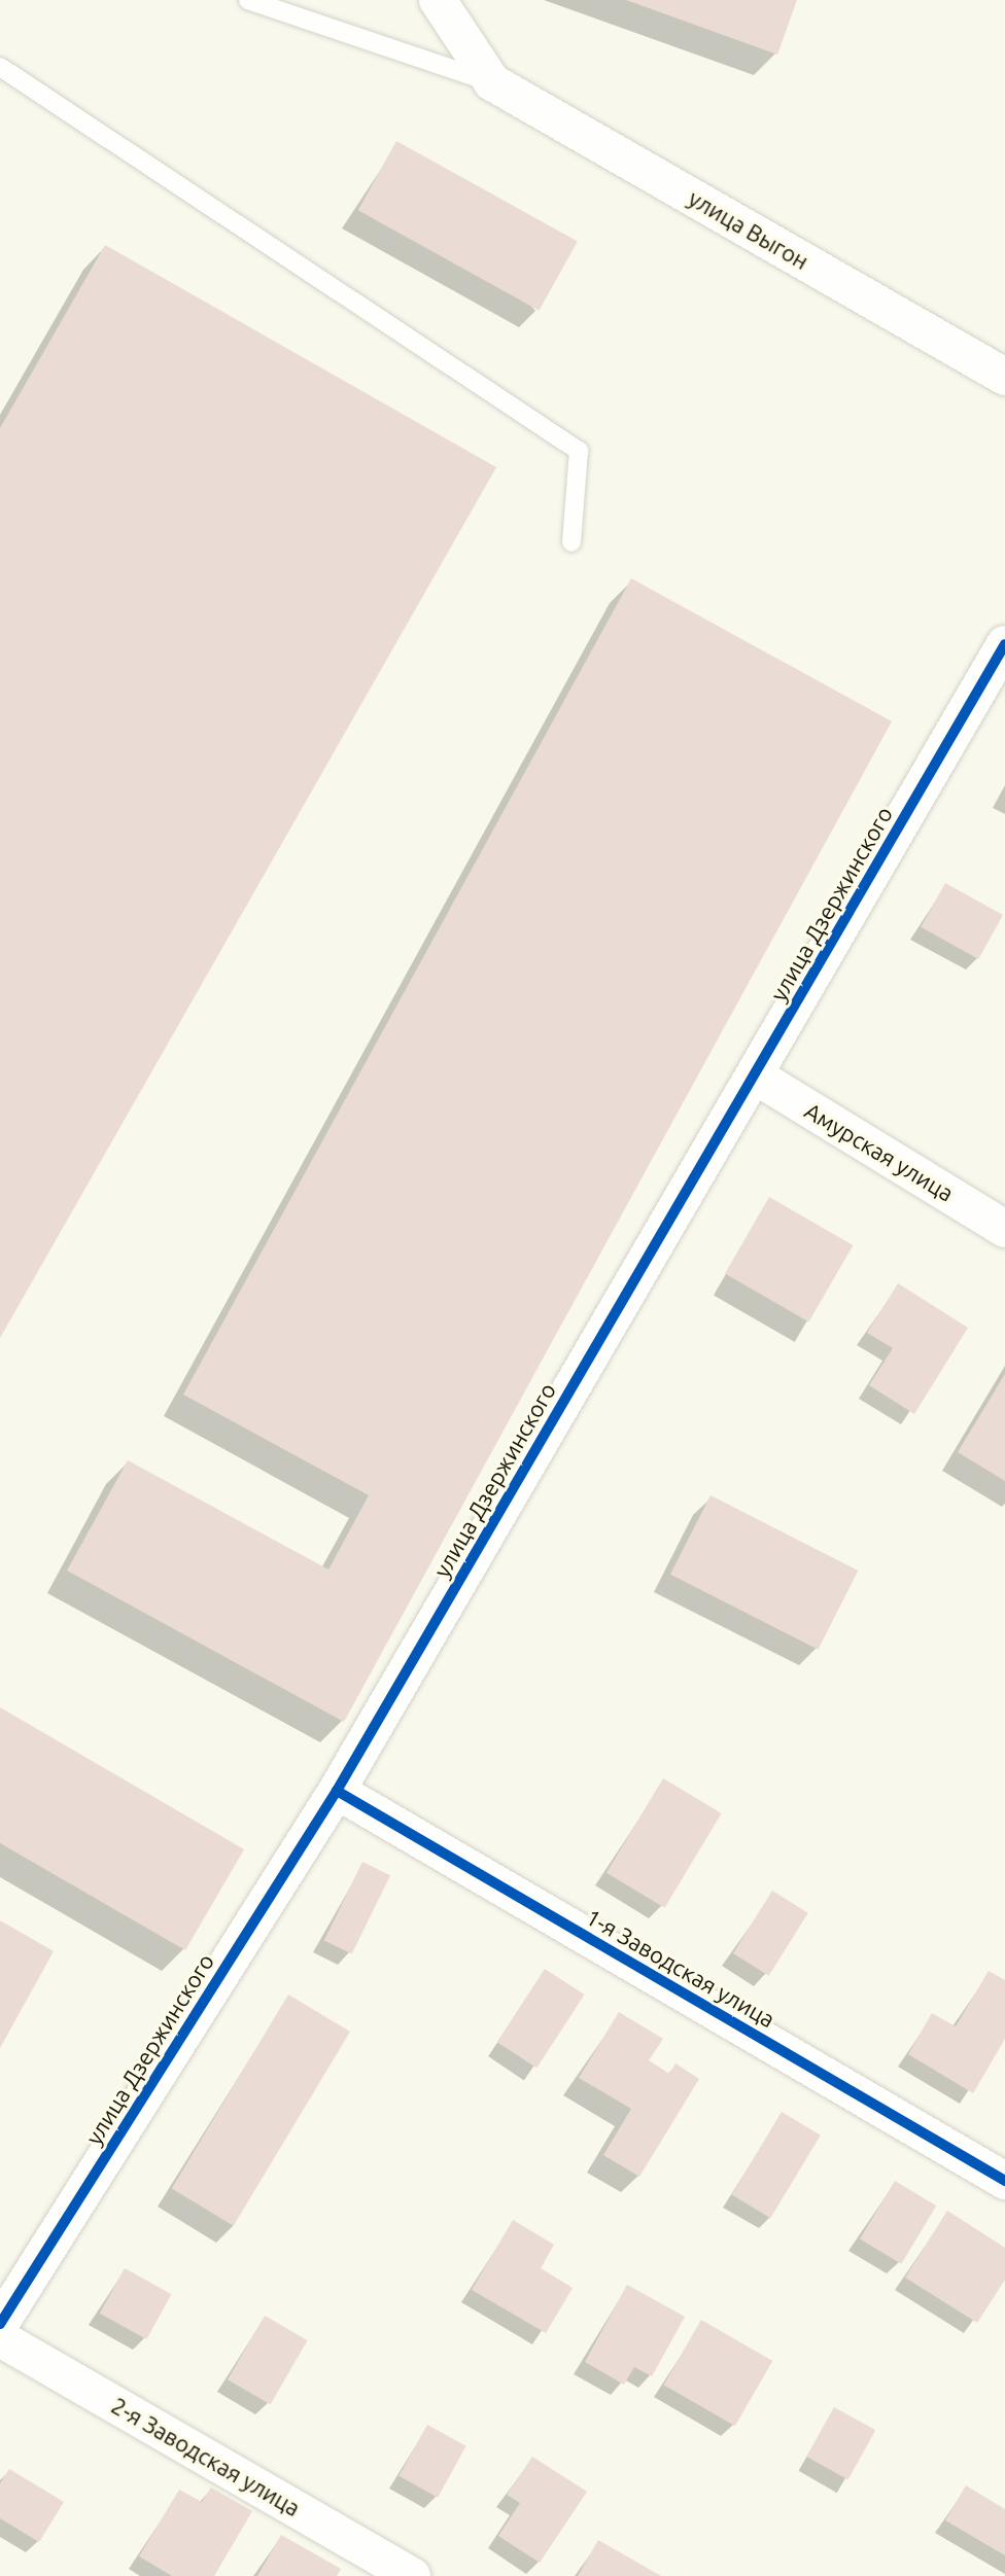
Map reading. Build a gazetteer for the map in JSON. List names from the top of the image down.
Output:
{
  "streets": {
    "street": [
      "улица Выгон",
      "улица Дзержинского",
      "Амурская улица",
      "1-я Заводская улица",
      "2-я Заводская улица"
    ]
  },
  "crossings": [
    ["улица Дзержинского", "Амурская улица"],
    ["улица Дзержинского", "1-я Заводская улица"]
  ]
}
